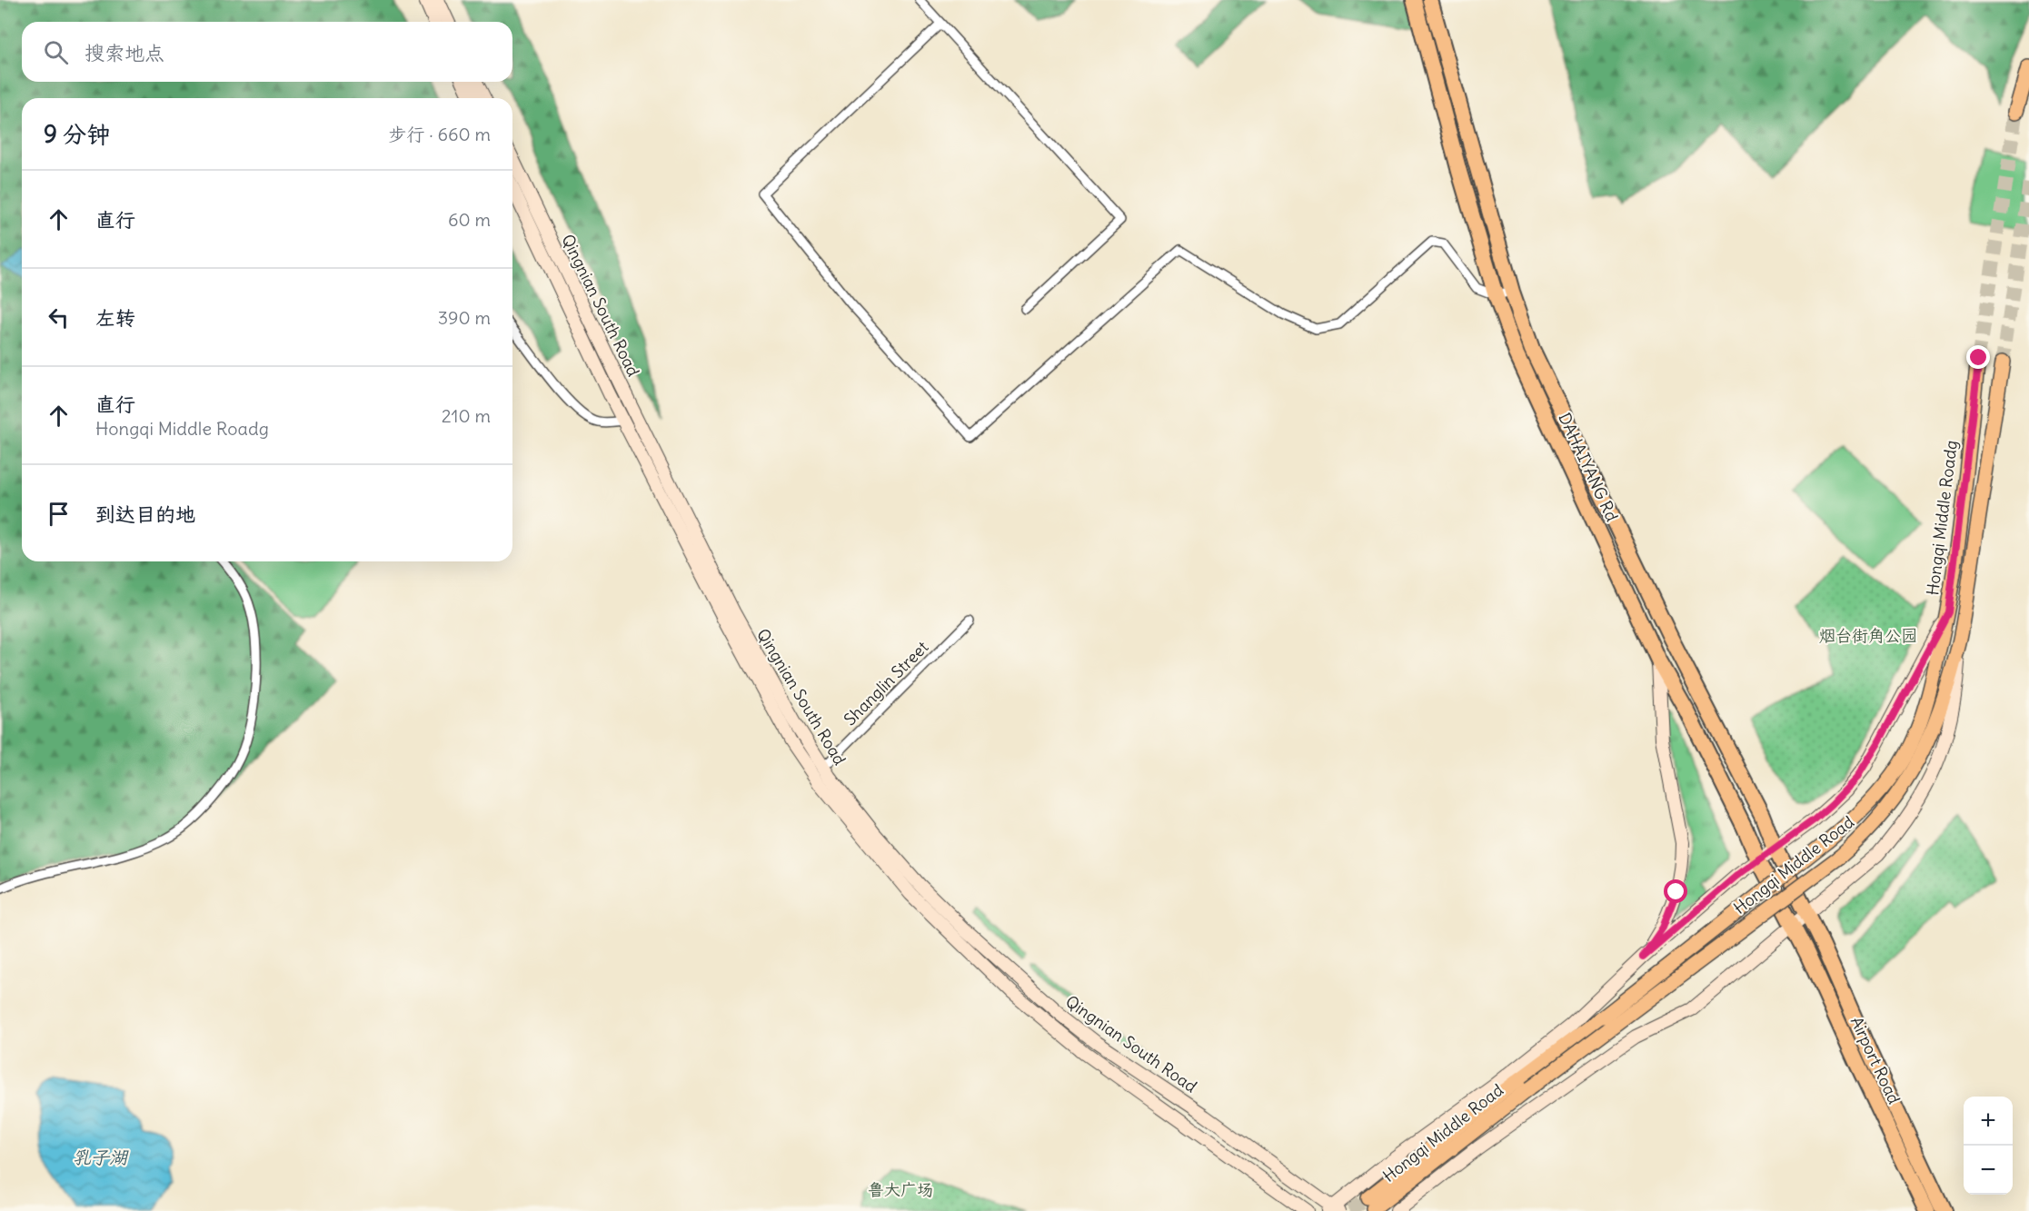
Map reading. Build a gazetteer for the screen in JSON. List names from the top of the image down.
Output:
{
  "streets": {
    "highway": ["DAHAIYANG Rd", "Airport Road"],
    "main road": ["Qingnian South Road", "Hongqi Middle Roadg", "Hongqi Middle Road"],
    "street": ["Shanglin Street"]
  },
  "crossings": [
    ["Qingnian South Road", "Shanglin Street"],
    ["DAHAIYANG Rd", "Airport Road"],
    ["Hongqi Middle Roadg", "Hongqi Middle Road"]
  ],
  "water": ["乳子湖"],
  "parks": ["烟台街角公园", "鲁大广场"],
  "page": {
    "search": "搜索地点",
    "heading": ["9 分钟", "步行 · 660 m"],
    "list": [
      ["直行", "60 m"],
      ["左转", "390 m"],
      ["直行", "Hongqi Middle Roadg", "210 m"],
      "到达目的地"
    ],
    "map_buttons": ["+", "−"]
  }
}
